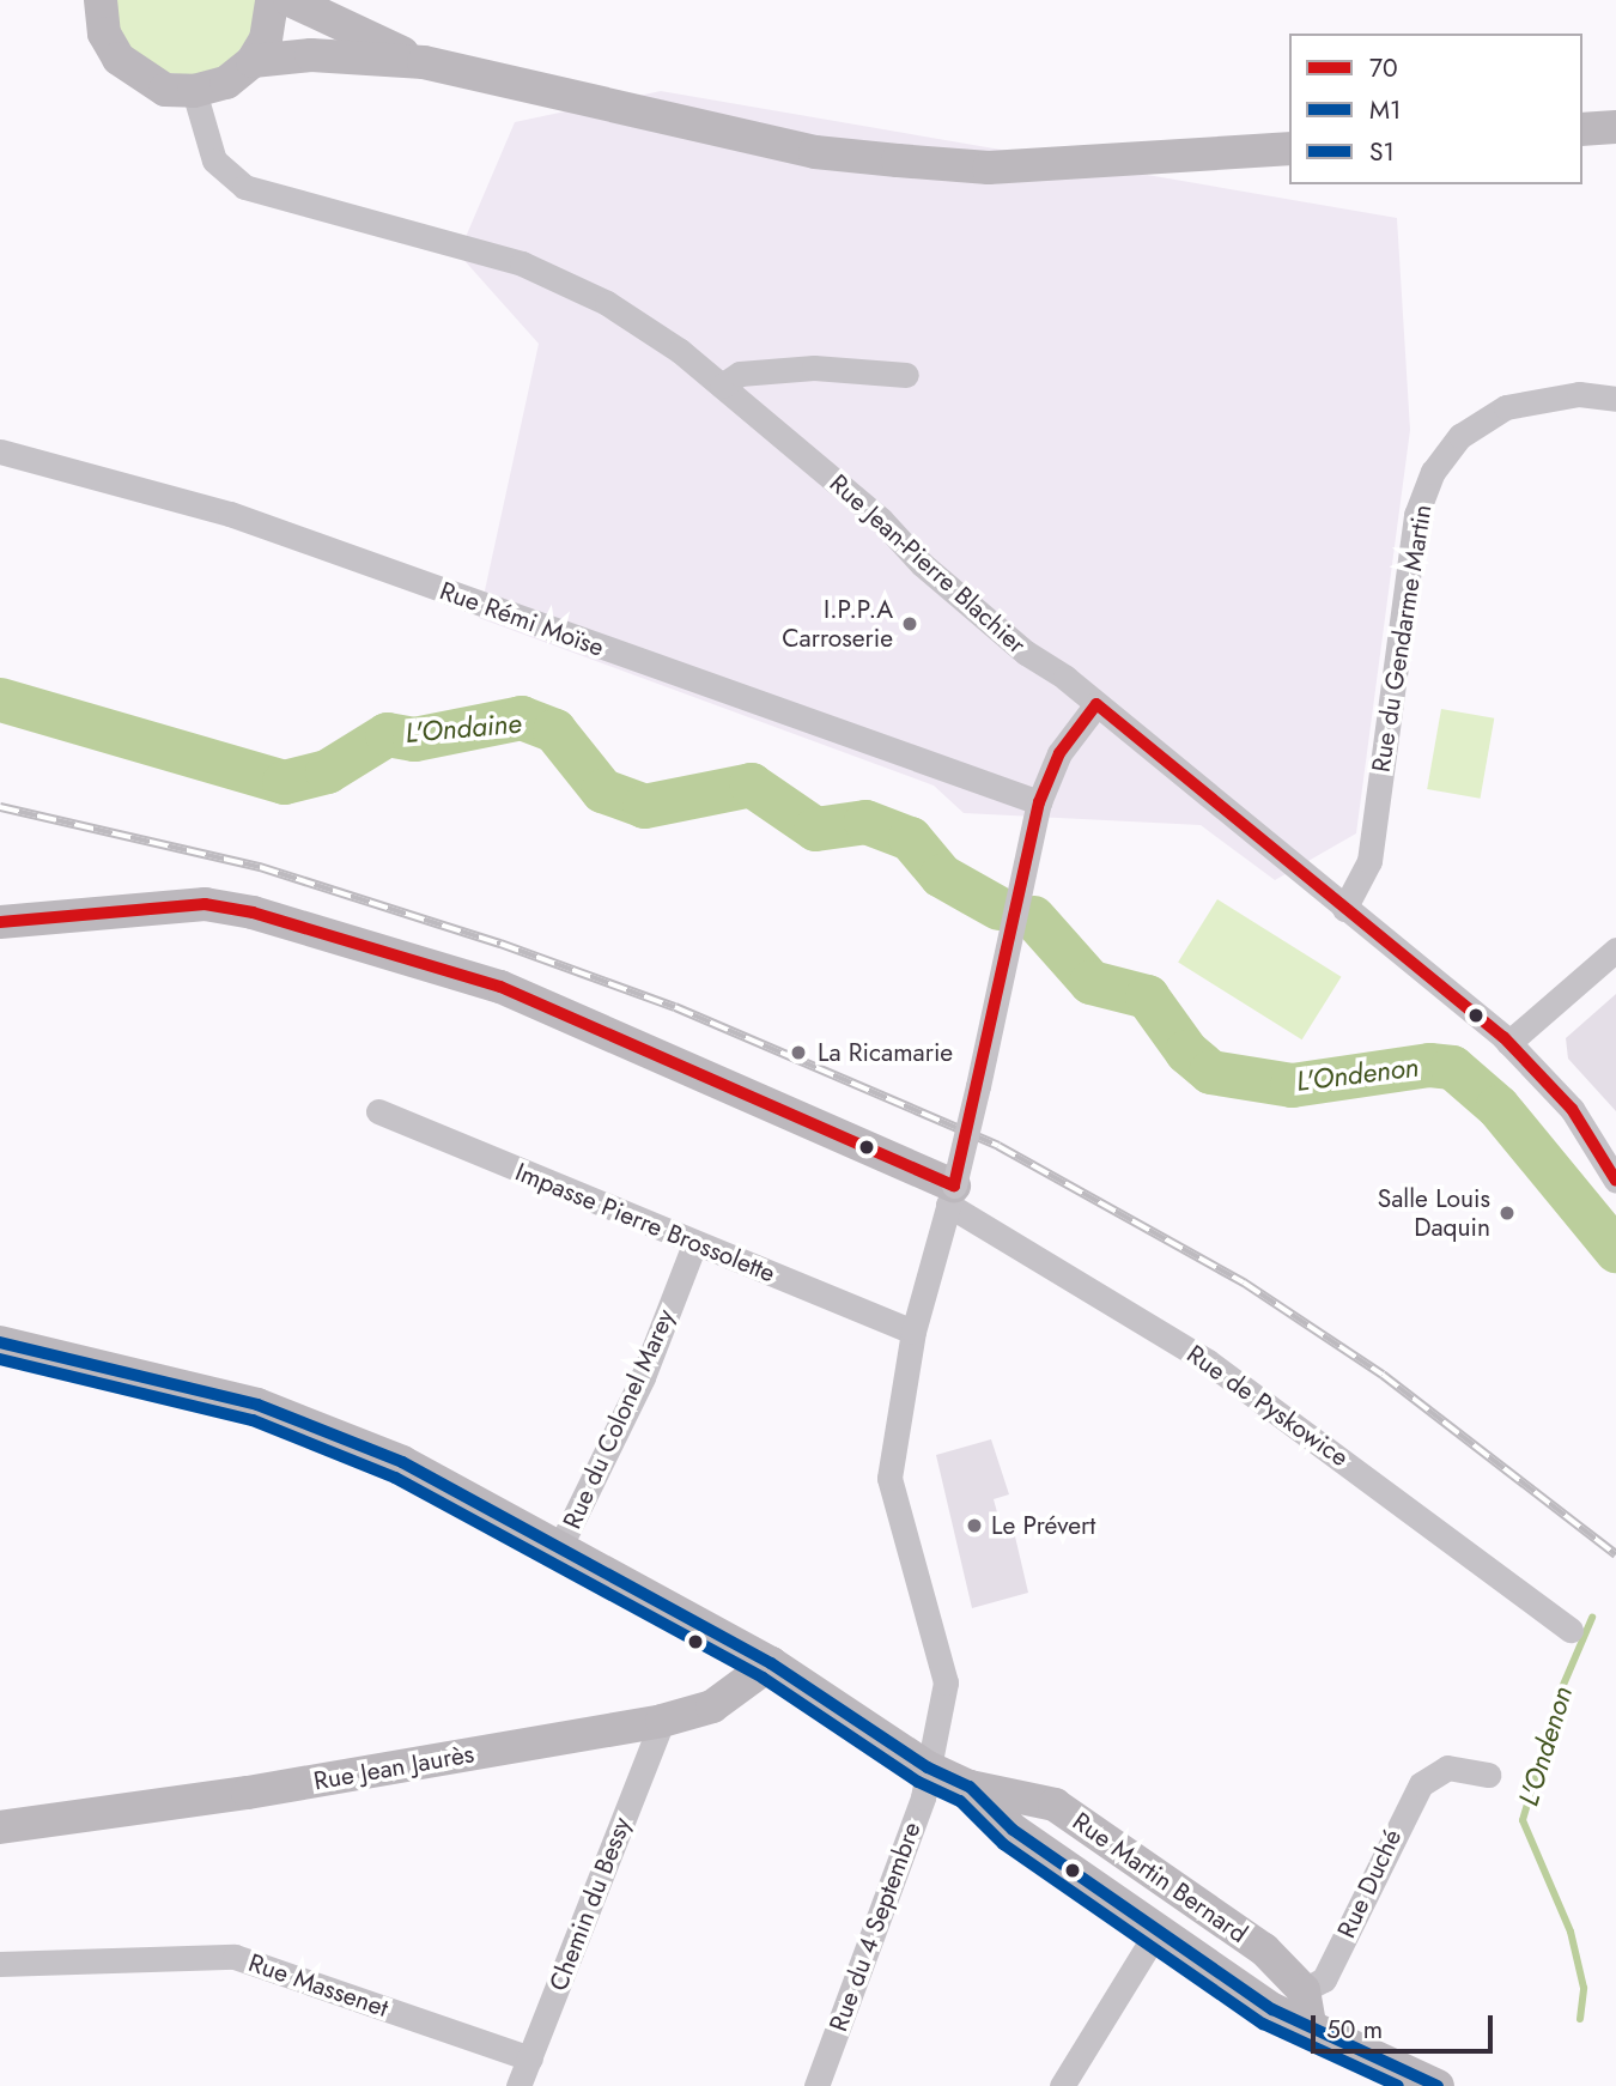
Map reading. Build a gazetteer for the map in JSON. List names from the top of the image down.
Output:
{
  "streets": {
    "main road": ["Rue Jean Jaurès", "Rue Martin Bernard"],
    "street": [
      "Rue Jean-Pierre Blachier",
      "Rue Rémi Moïse",
      "Rue du Gendarme Martin",
      "Impasse Pierre Brossolette",
      "Rue de Pyskowice",
      "Rue du Colonel Marey",
      "Rue Duché",
      "Chemin du Bessy",
      "Rue du 4 Septembre",
      "Rue Massenet"
    ]
  },
  "crossings": [
    ["Rue Jean-Pierre Blachier", "Rue du Gendarme Martin"],
    ["Rue Rémi Moïse", "Rue du 4 Septembre"],
    ["Impasse Pierre Brossolette", "Rue du Colonel Marey"],
    ["Impasse Pierre Brossolette", "Rue du 4 Septembre"],
    ["Rue de Pyskowice", "Rue du 4 Septembre"],
    ["Rue Jean Jaurès", "Chemin du Bessy"],
    ["Rue Martin Bernard", "Rue Duché"],
    ["Chemin du Bessy", "Rue Massenet"]
  ],
  "water": ["L'Ondaine", "L'Ondenon"],
  "places": [
    "I.P.P.A Carroserie",
    "La Ricamarie",
    "Salle Louis Daquin",
    "Le Prévert"
  ],
  "lines": ["transit line 70", "transit line M1", "transit line S1"],
  "legend": ["70", "M1", "S1"],
  "scale_bar": "50 m"
}
